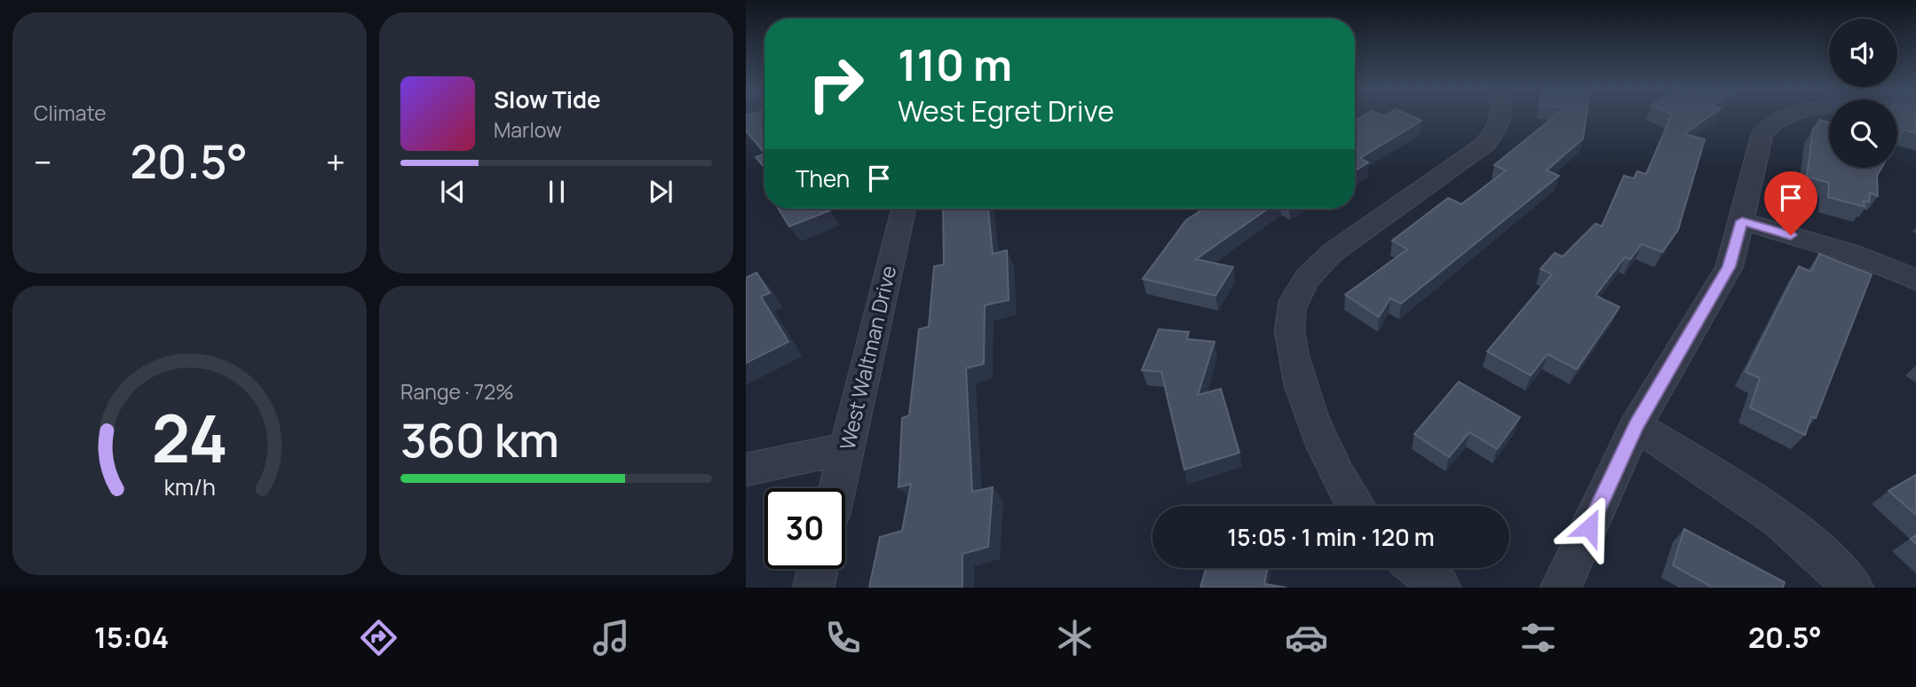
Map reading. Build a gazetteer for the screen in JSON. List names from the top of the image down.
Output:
{
  "streets": {
    "street": ["West Waltman Drive"]
  },
  "page": {
    "tile": [
      "Climate",
      ["Range · 72%", "360 km"]
    ],
    "turn": ["110 m", "West Egret Drive"],
    "song": ["Slow Tide", "Marlow"],
    "heat": ["−", "20.5°", "+"],
    "then": "Then",
    "limit": "30",
    "trip": "15:05 · 1 min · 120 m",
    "tabs": ["15:04", "20.5°"],
    "gauge": ["24", "km/h"]
  }
}
